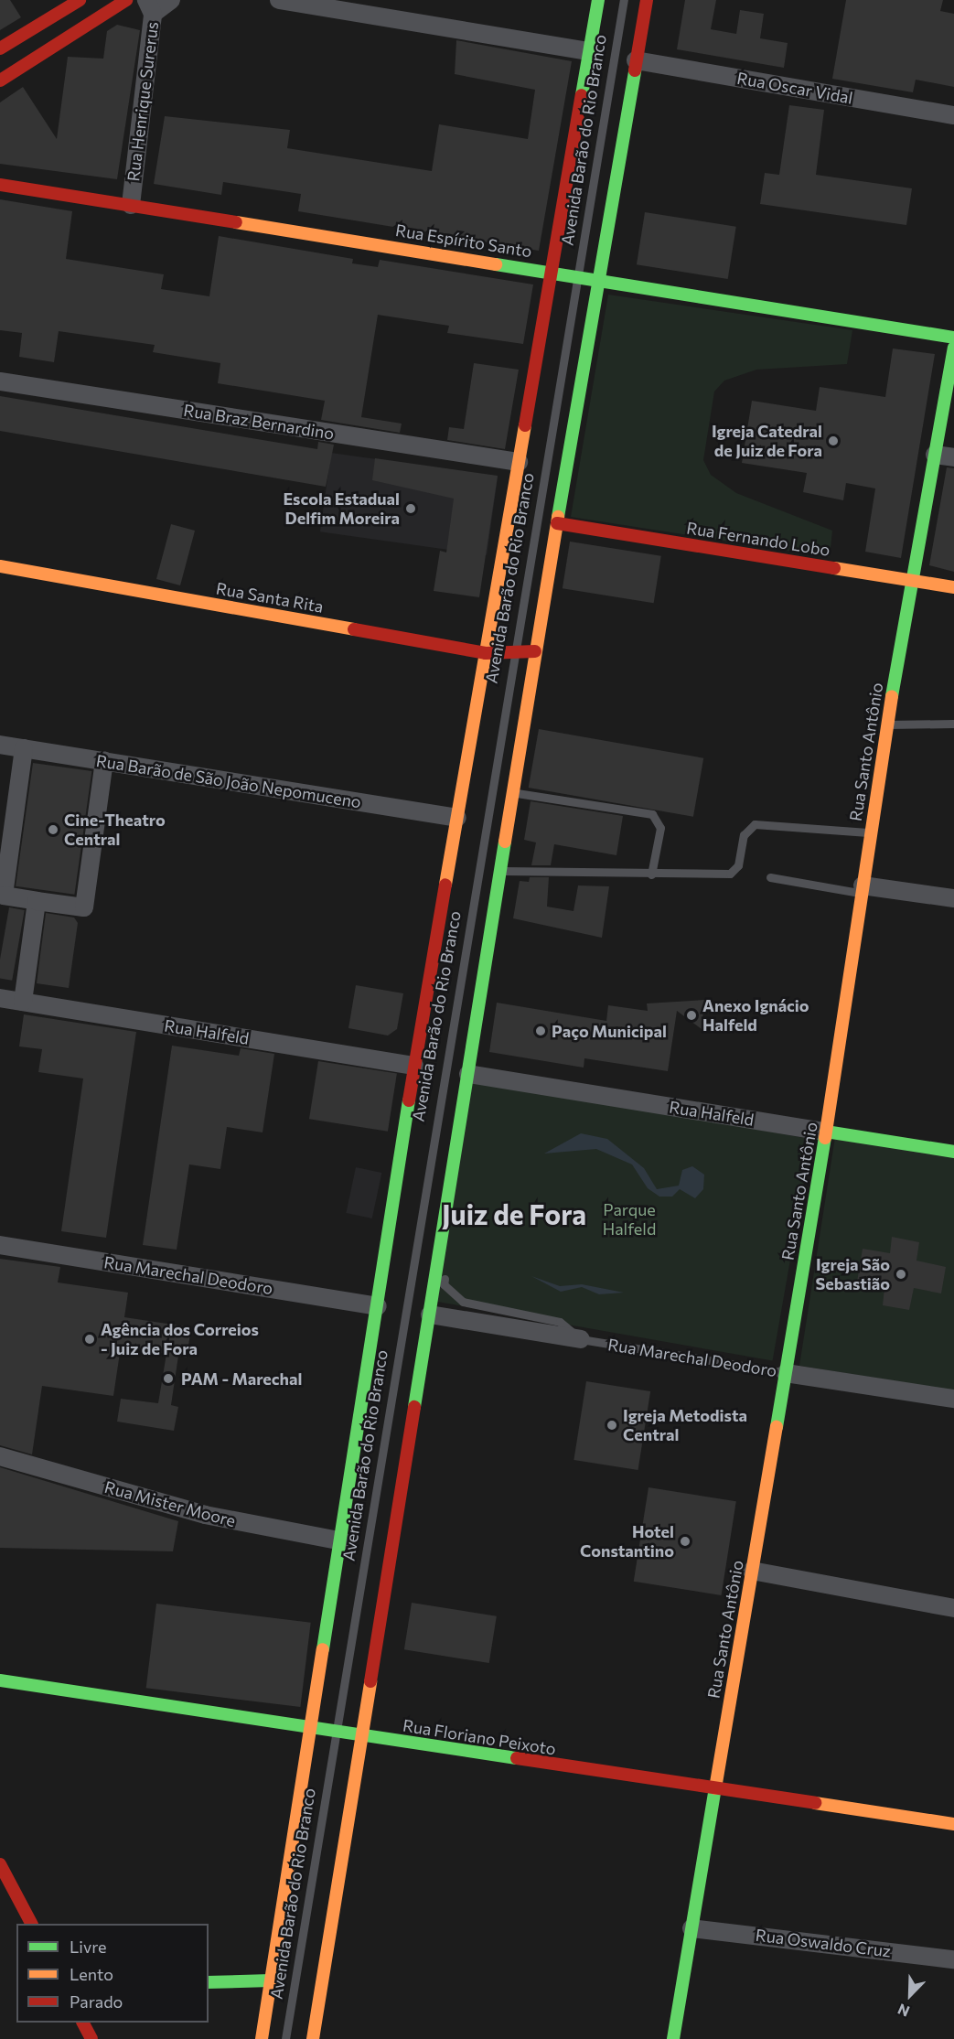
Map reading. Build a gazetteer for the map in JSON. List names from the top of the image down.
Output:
{
  "streets": {
    "street": [
      "Rua Oscar Vidal",
      "Rua Henrique Surerus",
      "Avenida Barão do Rio Branco",
      "Rua Espírito Santo",
      "Rua Braz Bernardino",
      "Rua Fernando Lobo",
      "Rua Santa Rita",
      "Rua Santo Antônio",
      "Rua Barão de São João Nepomuceno",
      "Rua Halfeld",
      "Rua Marechal Deodoro",
      "Rua Mister Moore",
      "Rua Floriano Peixoto",
      "Rua Oswaldo Cruz"
    ]
  },
  "crossings": [
    ["Rua Henrique Surerus", "Rua Espírito Santo"],
    ["Avenida Barão do Rio Branco", "Rua Espírito Santo"],
    ["Avenida Barão do Rio Branco", "Rua Braz Bernardino"],
    ["Avenida Barão do Rio Branco", "Rua Santa Rita"],
    ["Avenida Barão do Rio Branco", "Rua Barão de São João Nepomuceno"],
    ["Avenida Barão do Rio Branco", "Rua Halfeld"],
    ["Avenida Barão do Rio Branco", "Rua Marechal Deodoro"],
    ["Avenida Barão do Rio Branco", "Rua Mister Moore"],
    ["Avenida Barão do Rio Branco", "Rua Floriano Peixoto"],
    ["Rua Fernando Lobo", "Rua Santo Antônio"],
    ["Rua Santo Antônio", "Rua Halfeld"],
    ["Rua Santo Antônio", "Rua Marechal Deodoro"],
    ["Rua Santo Antônio", "Rua Floriano Peixoto"],
    ["Rua Santo Antônio", "Rua Oswaldo Cruz"]
  ],
  "districts": ["Juiz de Fora"],
  "parks": ["Parque Halfeld"],
  "places": [
    "Igreja Catedral de Juiz de Fora",
    "Escola Estadual Delfim Moreira",
    "Cine-Theatro Central",
    "Anexo Ignácio Halfeld",
    "Paço Municipal",
    "Igreja São Sebastião",
    "Agência dos Correios - Juiz de Fora",
    "PAM - Marechal",
    "Igreja Metodista Central",
    "Hotel Constantino"
  ],
  "legend": ["Livre", "Lento", "Parado"],
  "north": "bottom left"
}
